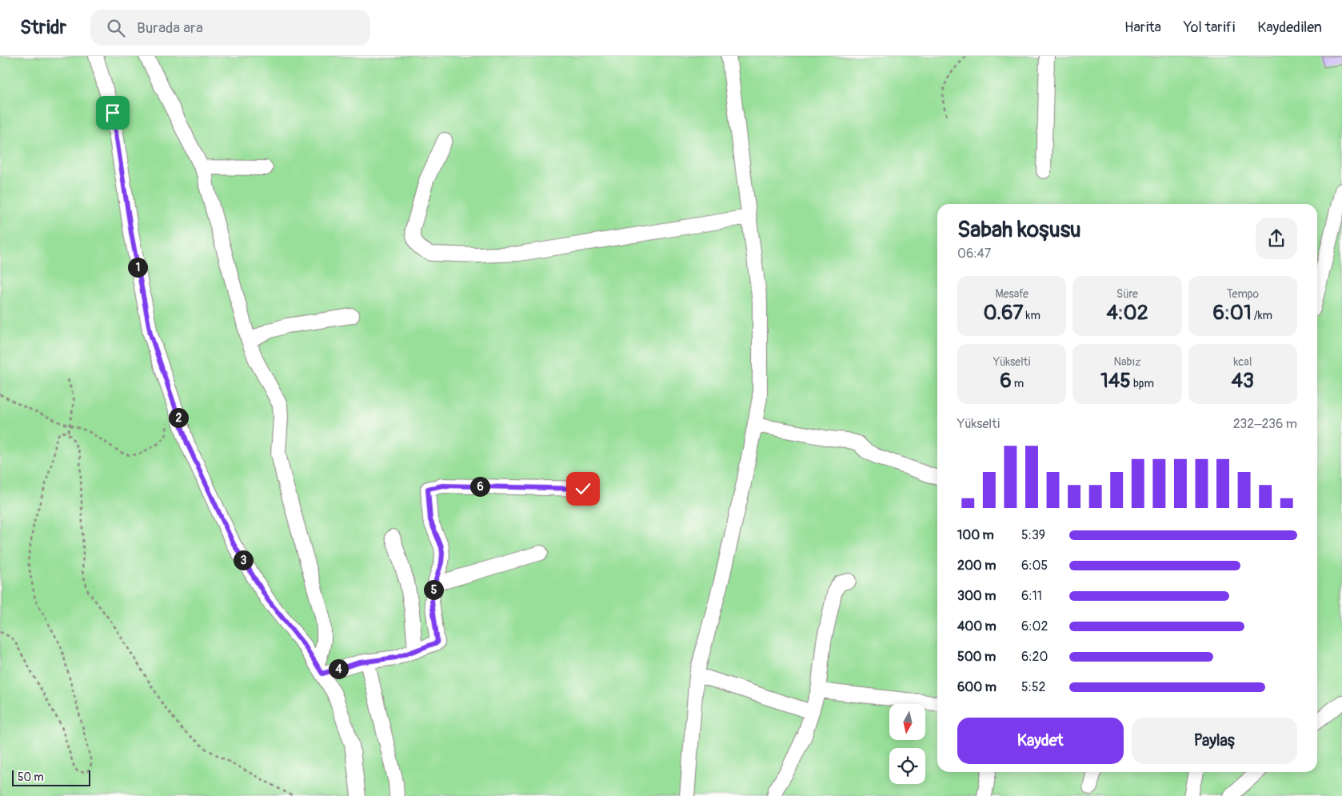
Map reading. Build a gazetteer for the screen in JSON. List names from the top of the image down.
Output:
{
  "scale_bar": "50 m",
  "north": "bottom",
  "page": {
    "header": "Stridr",
    "search": "Burada ara",
    "nav": ["Harita", "Yol tarifi", "Kaydedilen"],
    "heading": ["Sabah koşusu", "06:47"],
    "pins": [
      "1",
      "2",
      "6",
      "3",
      "5",
      "4"
    ],
    "stats": [
      ["Mesafe", "0.67 km"],
      ["Süre", "4:02"],
      ["Tempo", "6:01 /km"],
      ["Yükselti", "6 m"],
      ["Nabız", "145 bpm"],
      ["kcal", "43"]
    ],
    "chart": ["Yükselti", "232–236 m"],
    "list": [
      {
        "name": "100 m",
        "note": "5:39"
      },
      {
        "name": "200 m",
        "note": "6:05"
      },
      {
        "name": "300 m",
        "note": "6:11"
      },
      {
        "name": "400 m",
        "note": "6:02"
      },
      {
        "name": "500 m",
        "note": "6:20"
      },
      {
        "name": "600 m",
        "note": "5:52"
      }
    ],
    "buttons": ["Kaydet", "Paylaş"],
    "scale": "50 m"
  }
}
